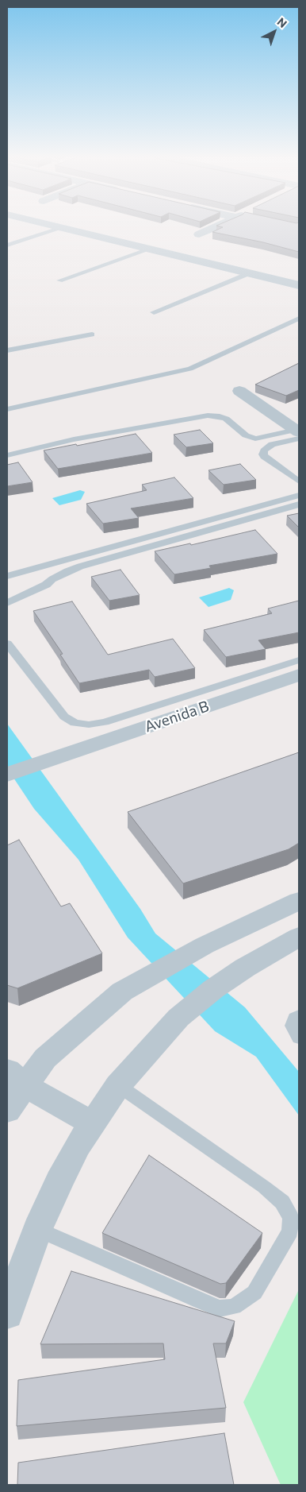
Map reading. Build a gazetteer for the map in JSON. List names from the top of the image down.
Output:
{
  "streets": {
    "street": ["Avenida B"]
  },
  "north": "top right"
}
